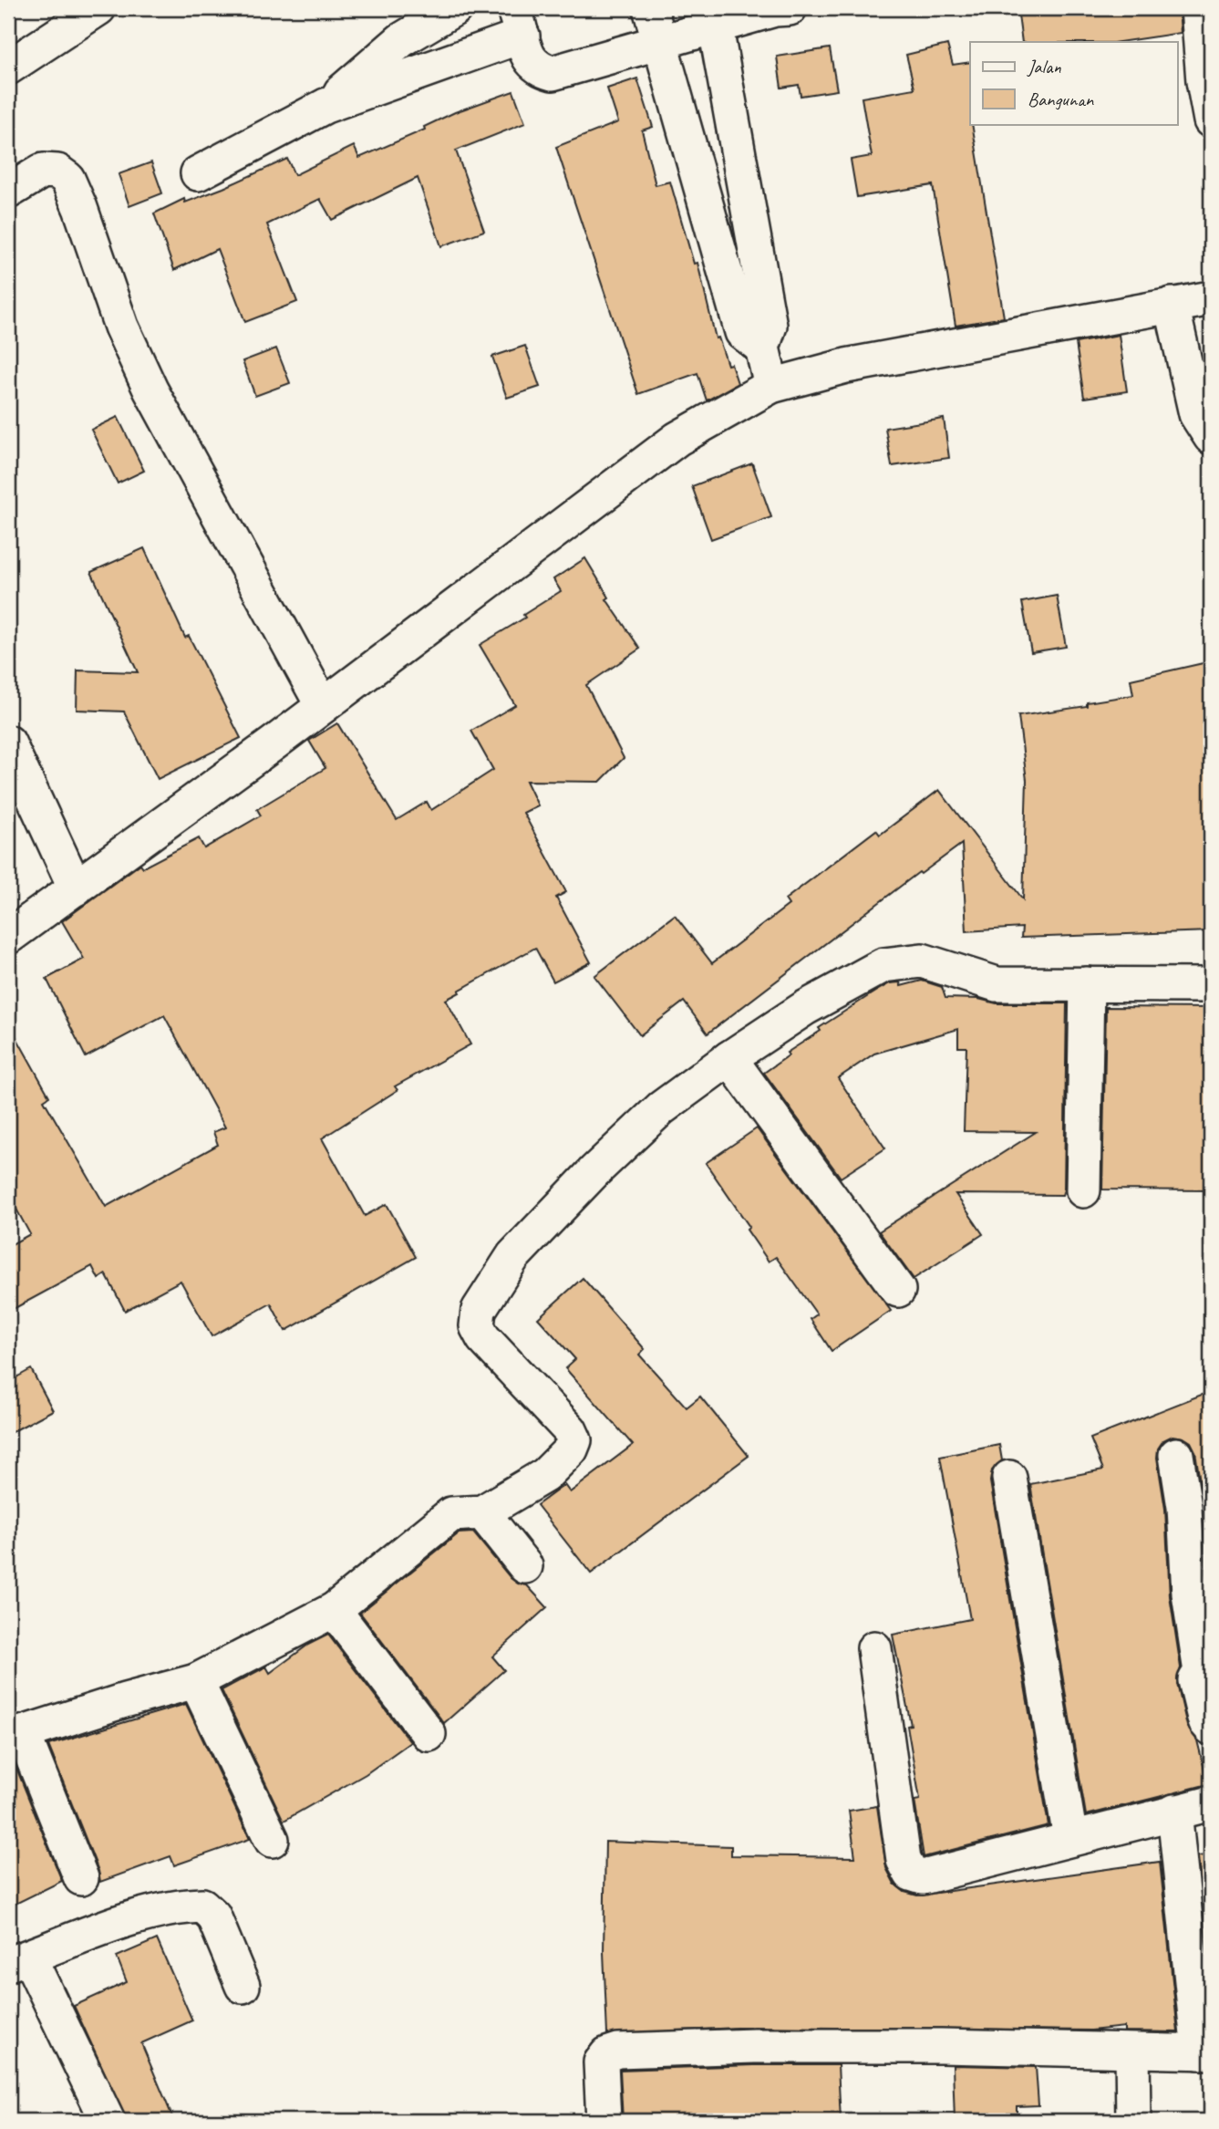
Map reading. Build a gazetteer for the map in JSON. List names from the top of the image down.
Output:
{
  "legend": ["Jalan", "Bangunan"]
}
